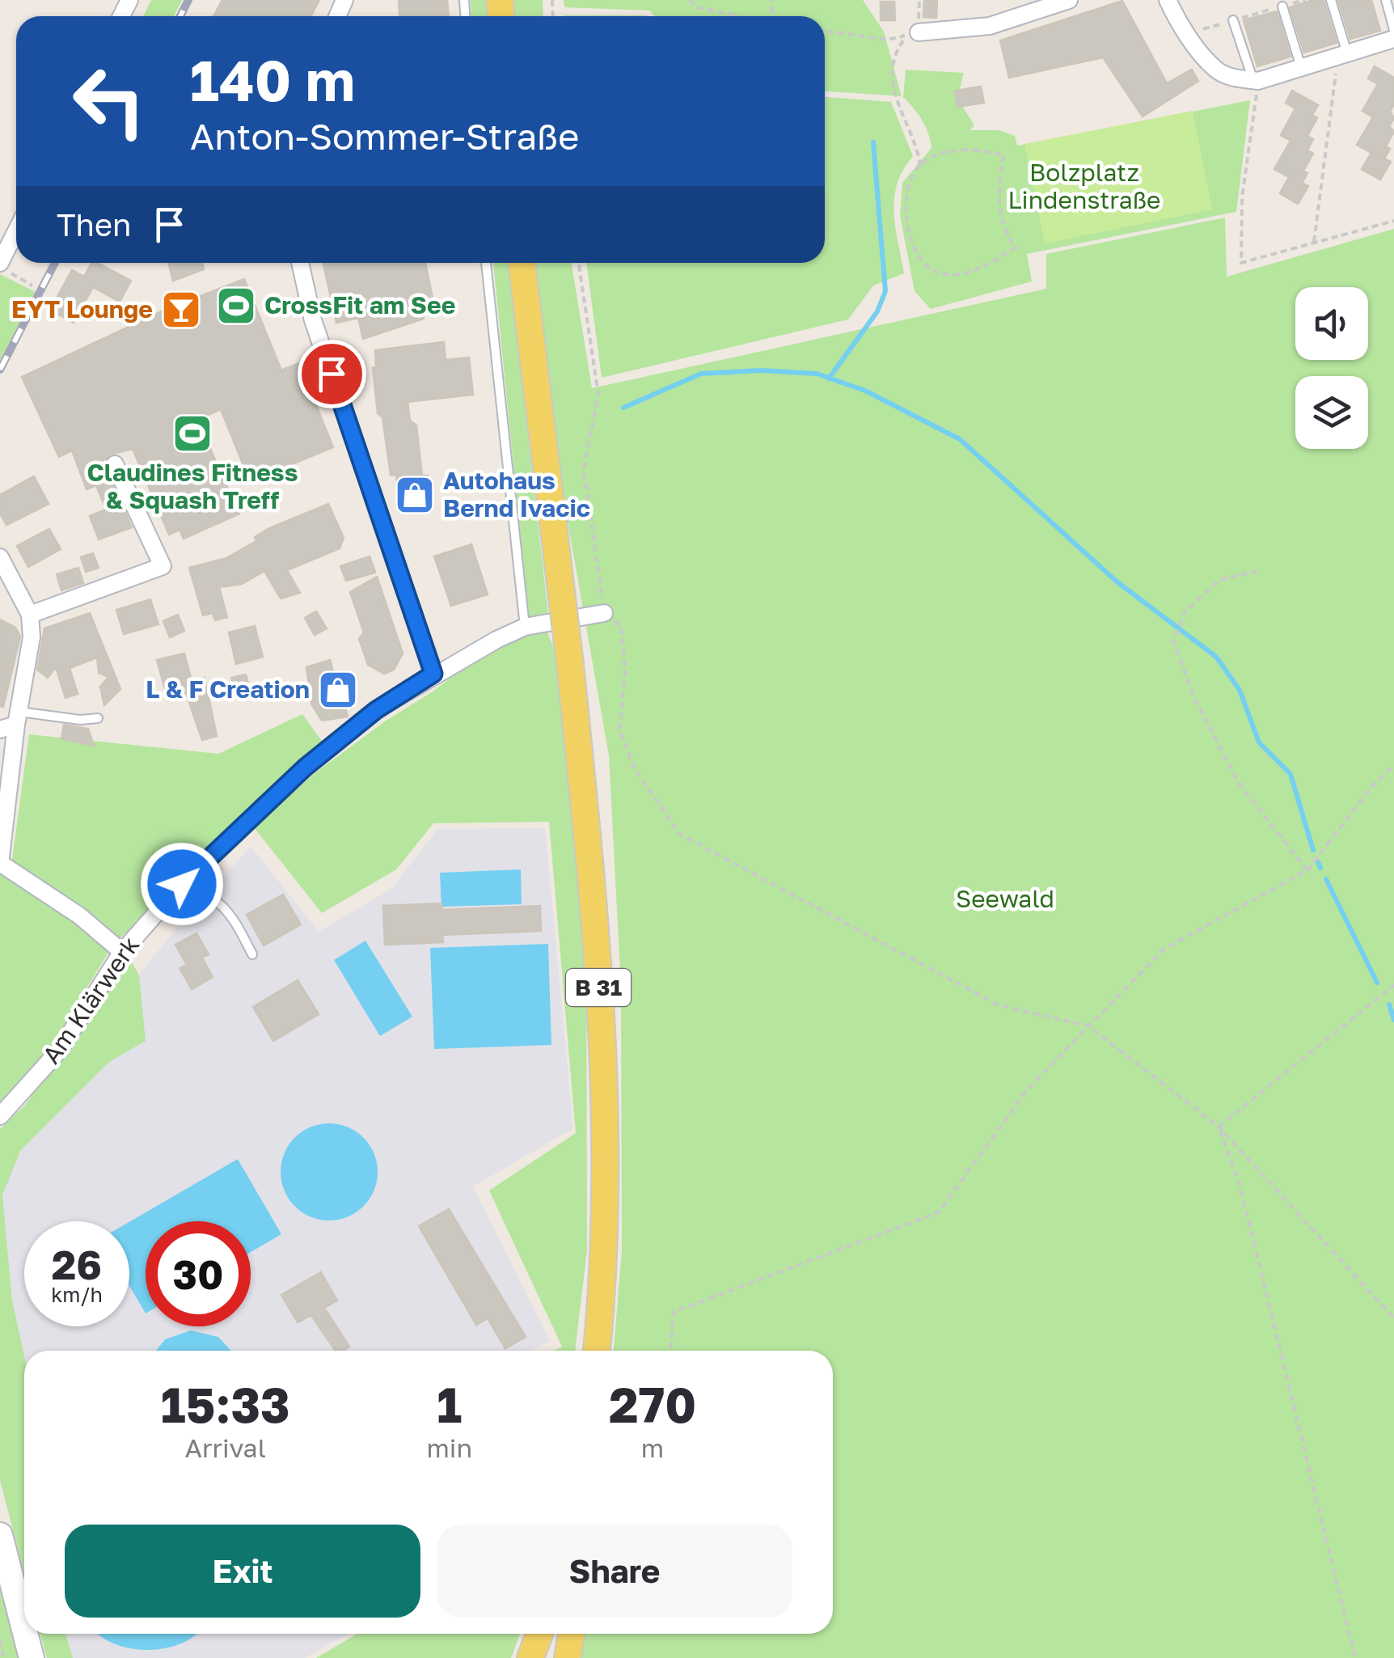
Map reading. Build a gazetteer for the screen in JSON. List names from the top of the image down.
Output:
{
  "streets": {
    "main road": ["B 31"],
    "street": ["Am Klärwerk"]
  },
  "parks": ["Bolzplatz Lindenstraße", "Seewald"],
  "places": {
    "sports": ["CrossFit am See", "Claudines Fitness & Squash Treff"],
    "bar": ["EYT Lounge"],
    "shop": ["Autohaus Bernd Ivacic", "L & F Creation"]
  },
  "page": {
    "turn": ["140 m", "Anton-Sommer-Straße"],
    "then": "Then",
    "speed": "26 km/h",
    "limit": "30",
    "eta": [
      "15:33",
      "Arrival",
      "1",
      "min",
      "270",
      "m"
    ],
    "buttons": ["Exit", "Share"]
  }
}
